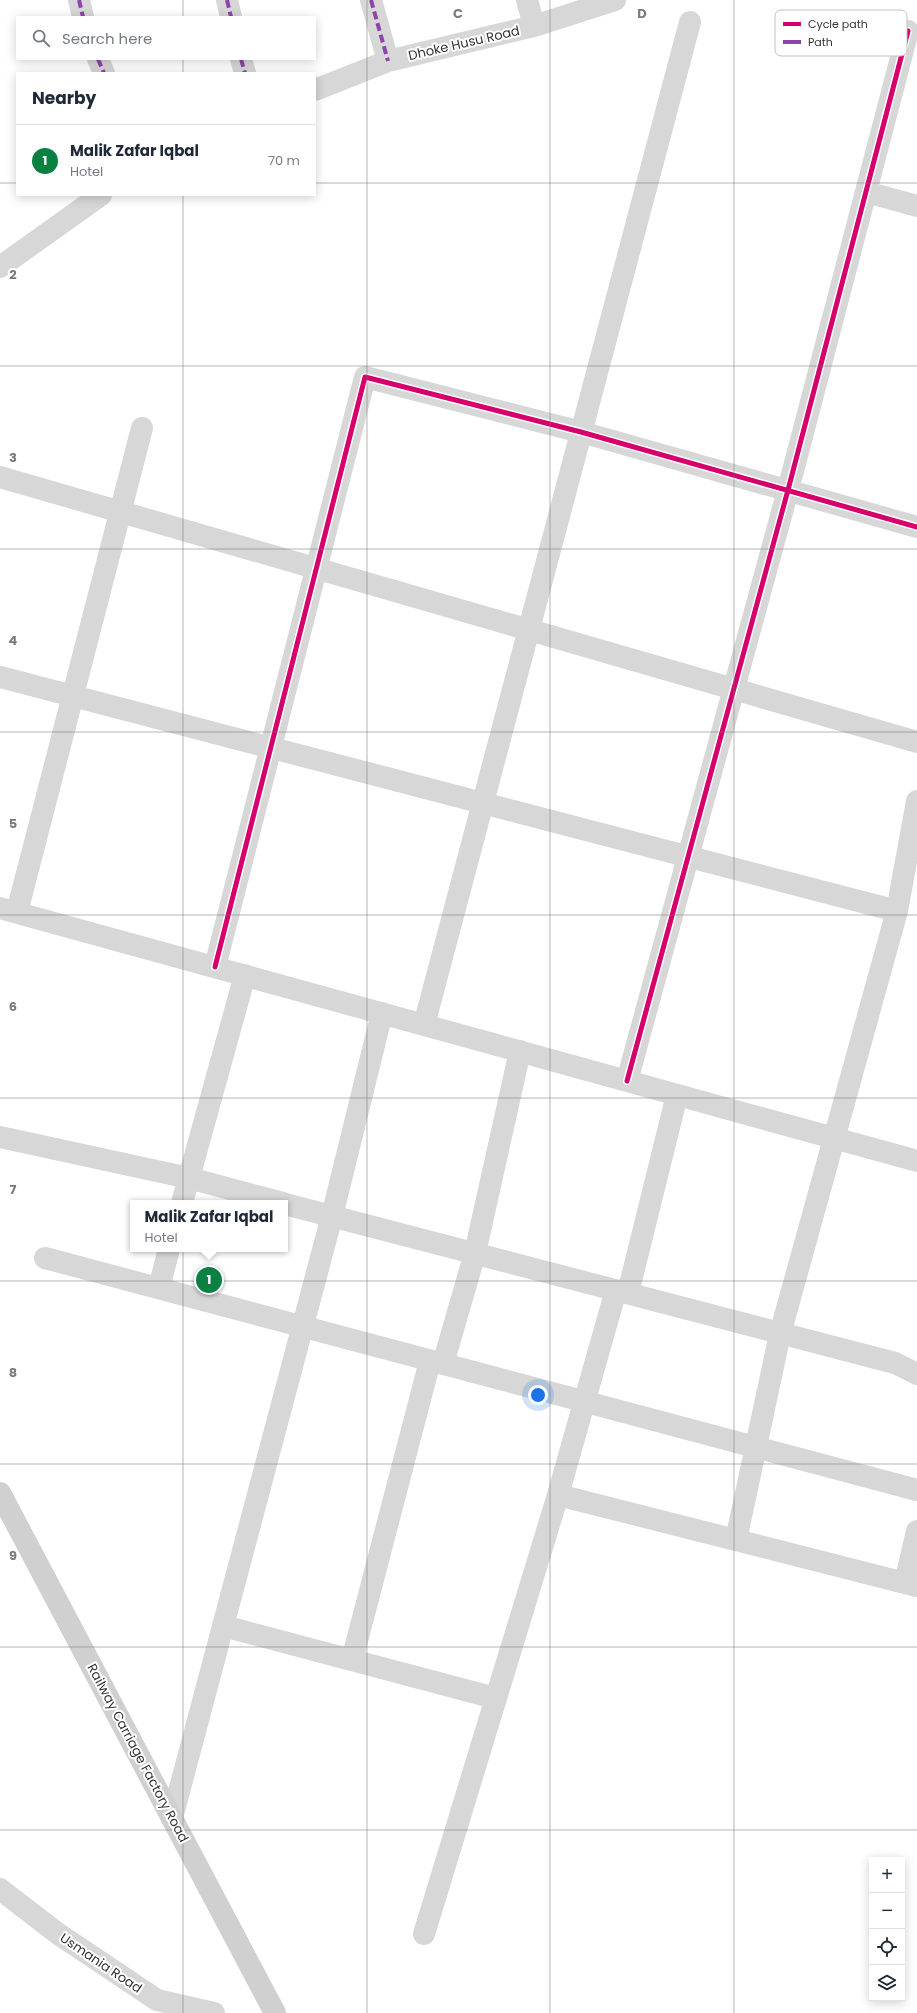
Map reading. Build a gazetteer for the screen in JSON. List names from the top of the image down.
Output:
{
  "streets": {
    "main road": ["Railway Carriage Factory Road"],
    "street": ["Dhoke Husu Road", "Usmania Road"]
  },
  "legend": ["Cycle path", "Path"],
  "page": {
    "search": "Search here",
    "heading": "Nearby",
    "list": [
      {
        "mark": "1",
        "name": "Malik Zafar Iqbal",
        "note": "Hotel",
        "value": "70 m"
      }
    ],
    "popup": ["Malik Zafar Iqbal", "Hotel"],
    "pins": "1",
    "map_buttons": ["+", "−"]
  },
  "grid": {
    "columns": ["C", "D"],
    "rows": [
      "2",
      "3",
      "4",
      "5",
      "6",
      "7",
      "8",
      "9"
    ]
  }
}
